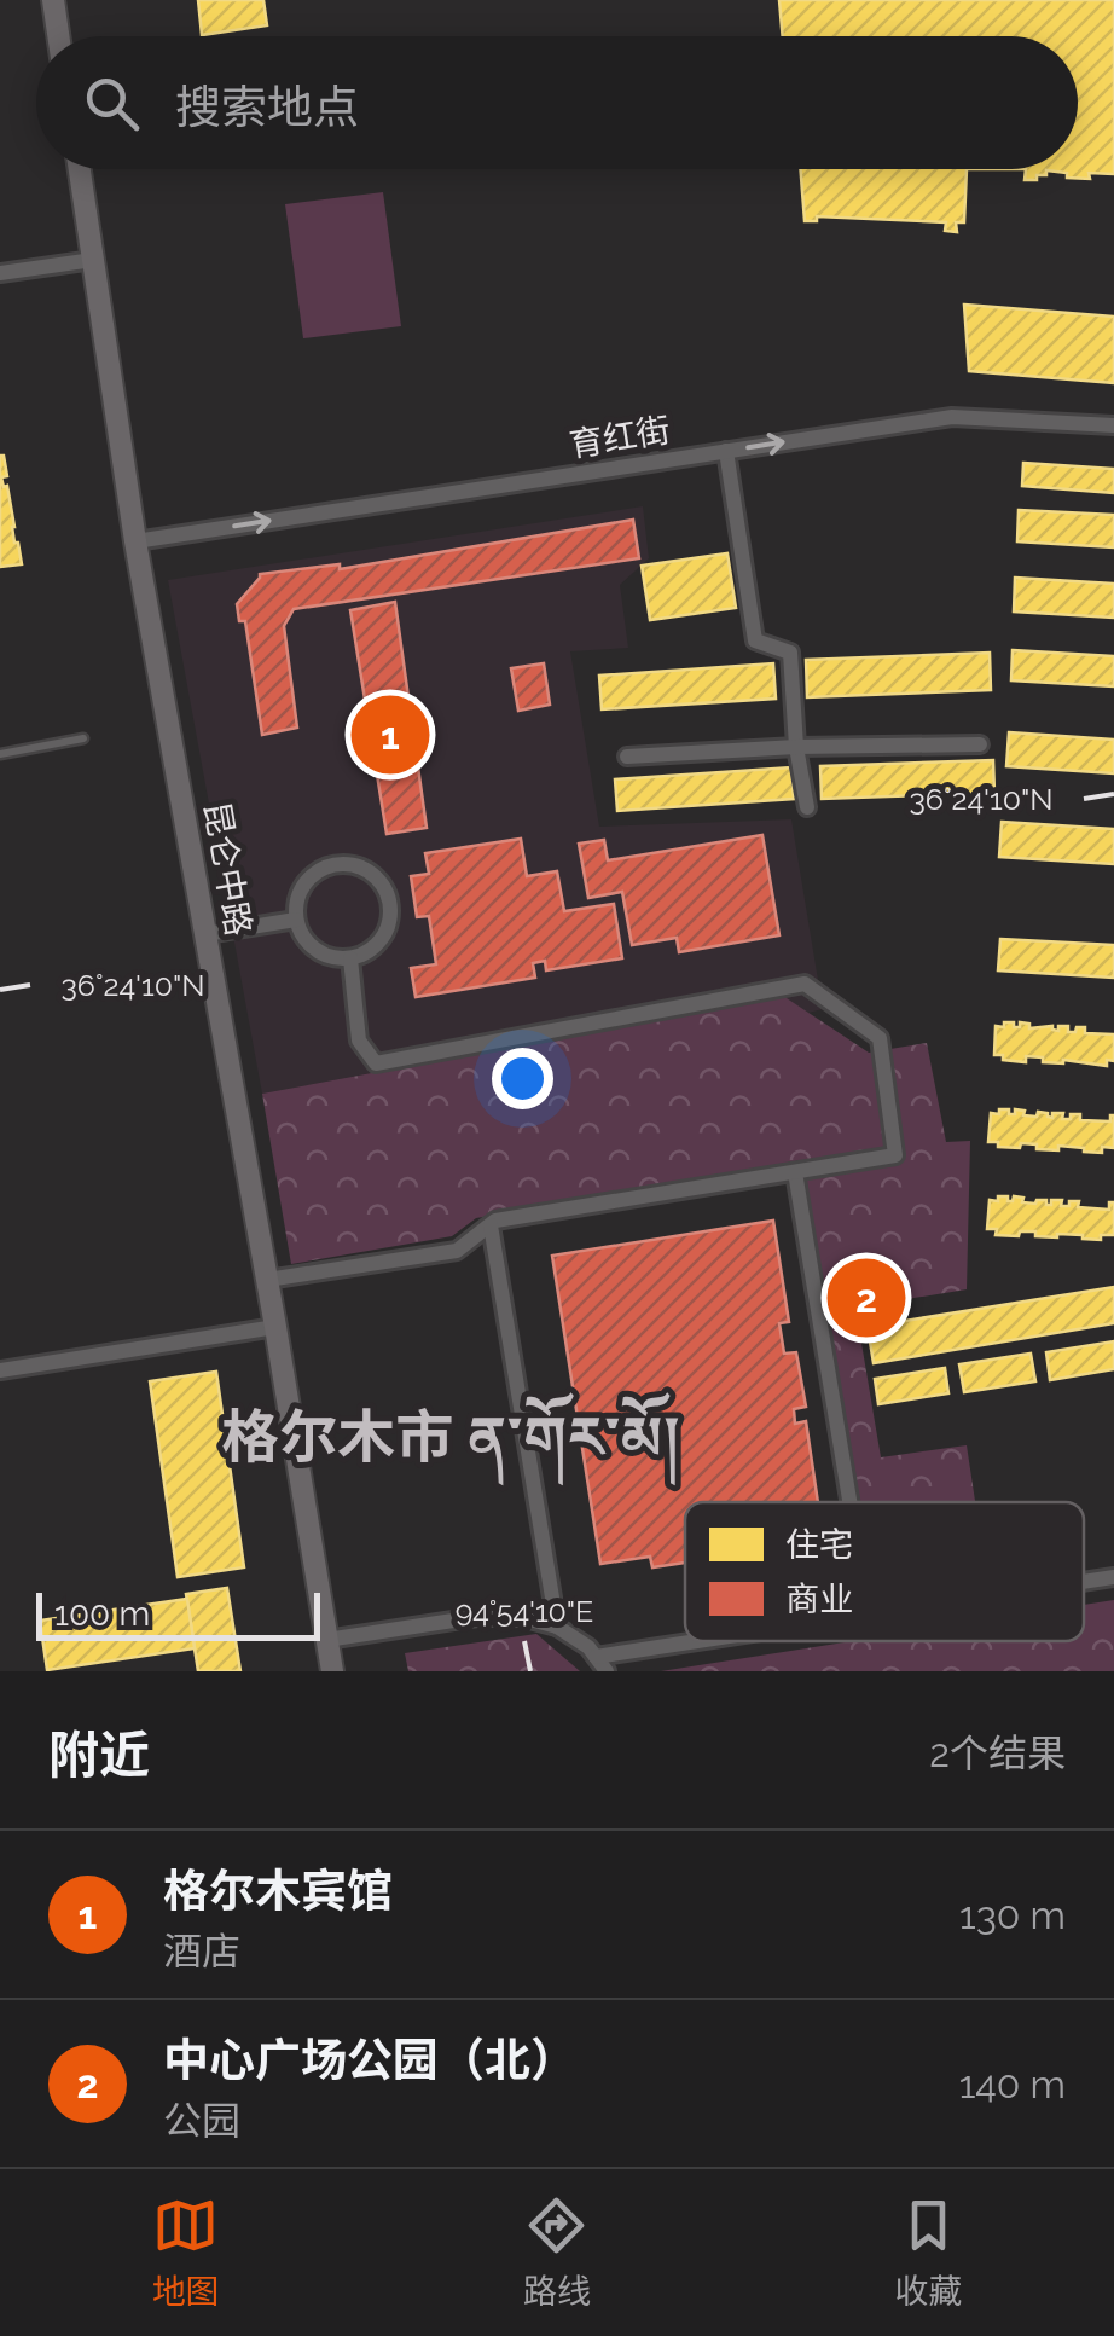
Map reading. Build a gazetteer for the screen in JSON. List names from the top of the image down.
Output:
{
  "streets": {
    "main road": ["昆仑中路"],
    "street": ["育红街"]
  },
  "crossings": [
    ["育红街", "昆仑中路"]
  ],
  "one_way": ["育红街"],
  "districts": ["格尔木市 ན་གོར་མོ།"],
  "legend": ["住宅", "商业"],
  "scale_bar": "100 m",
  "page": {
    "search": "搜索地点",
    "pins": ["1", "2"],
    "scale": "100 m",
    "heading": ["附近", "2个结果"],
    "list": [
      {
        "mark": "1",
        "name": "格尔木宾馆",
        "note": "酒店",
        "value": "130 m"
      },
      {
        "mark": "2",
        "name": "中心广场公园（北）",
        "note": "公园",
        "value": "140 m"
      }
    ],
    "nav": ["地图", "路线", "收藏"]
  },
  "coordinates": ["36°24'10\"N", "94°54'10\"E"]
}
